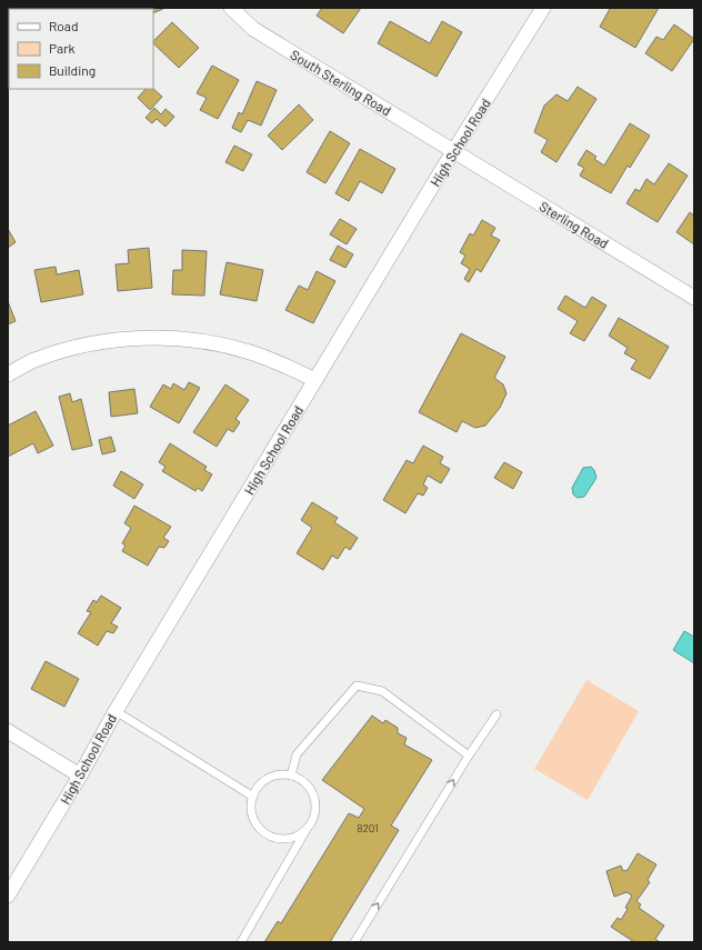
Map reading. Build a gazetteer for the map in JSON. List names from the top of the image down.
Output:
{
  "streets": {
    "street": ["South Sterling Road", "High School Road", "Sterling Road"]
  },
  "crossings": [
    ["South Sterling Road", "High School Road"],
    ["South Sterling Road", "Sterling Road"],
    ["High School Road", "Sterling Road"]
  ],
  "house_numbers": ["8201"],
  "legend": ["Road", "Park", "Building"]
}
